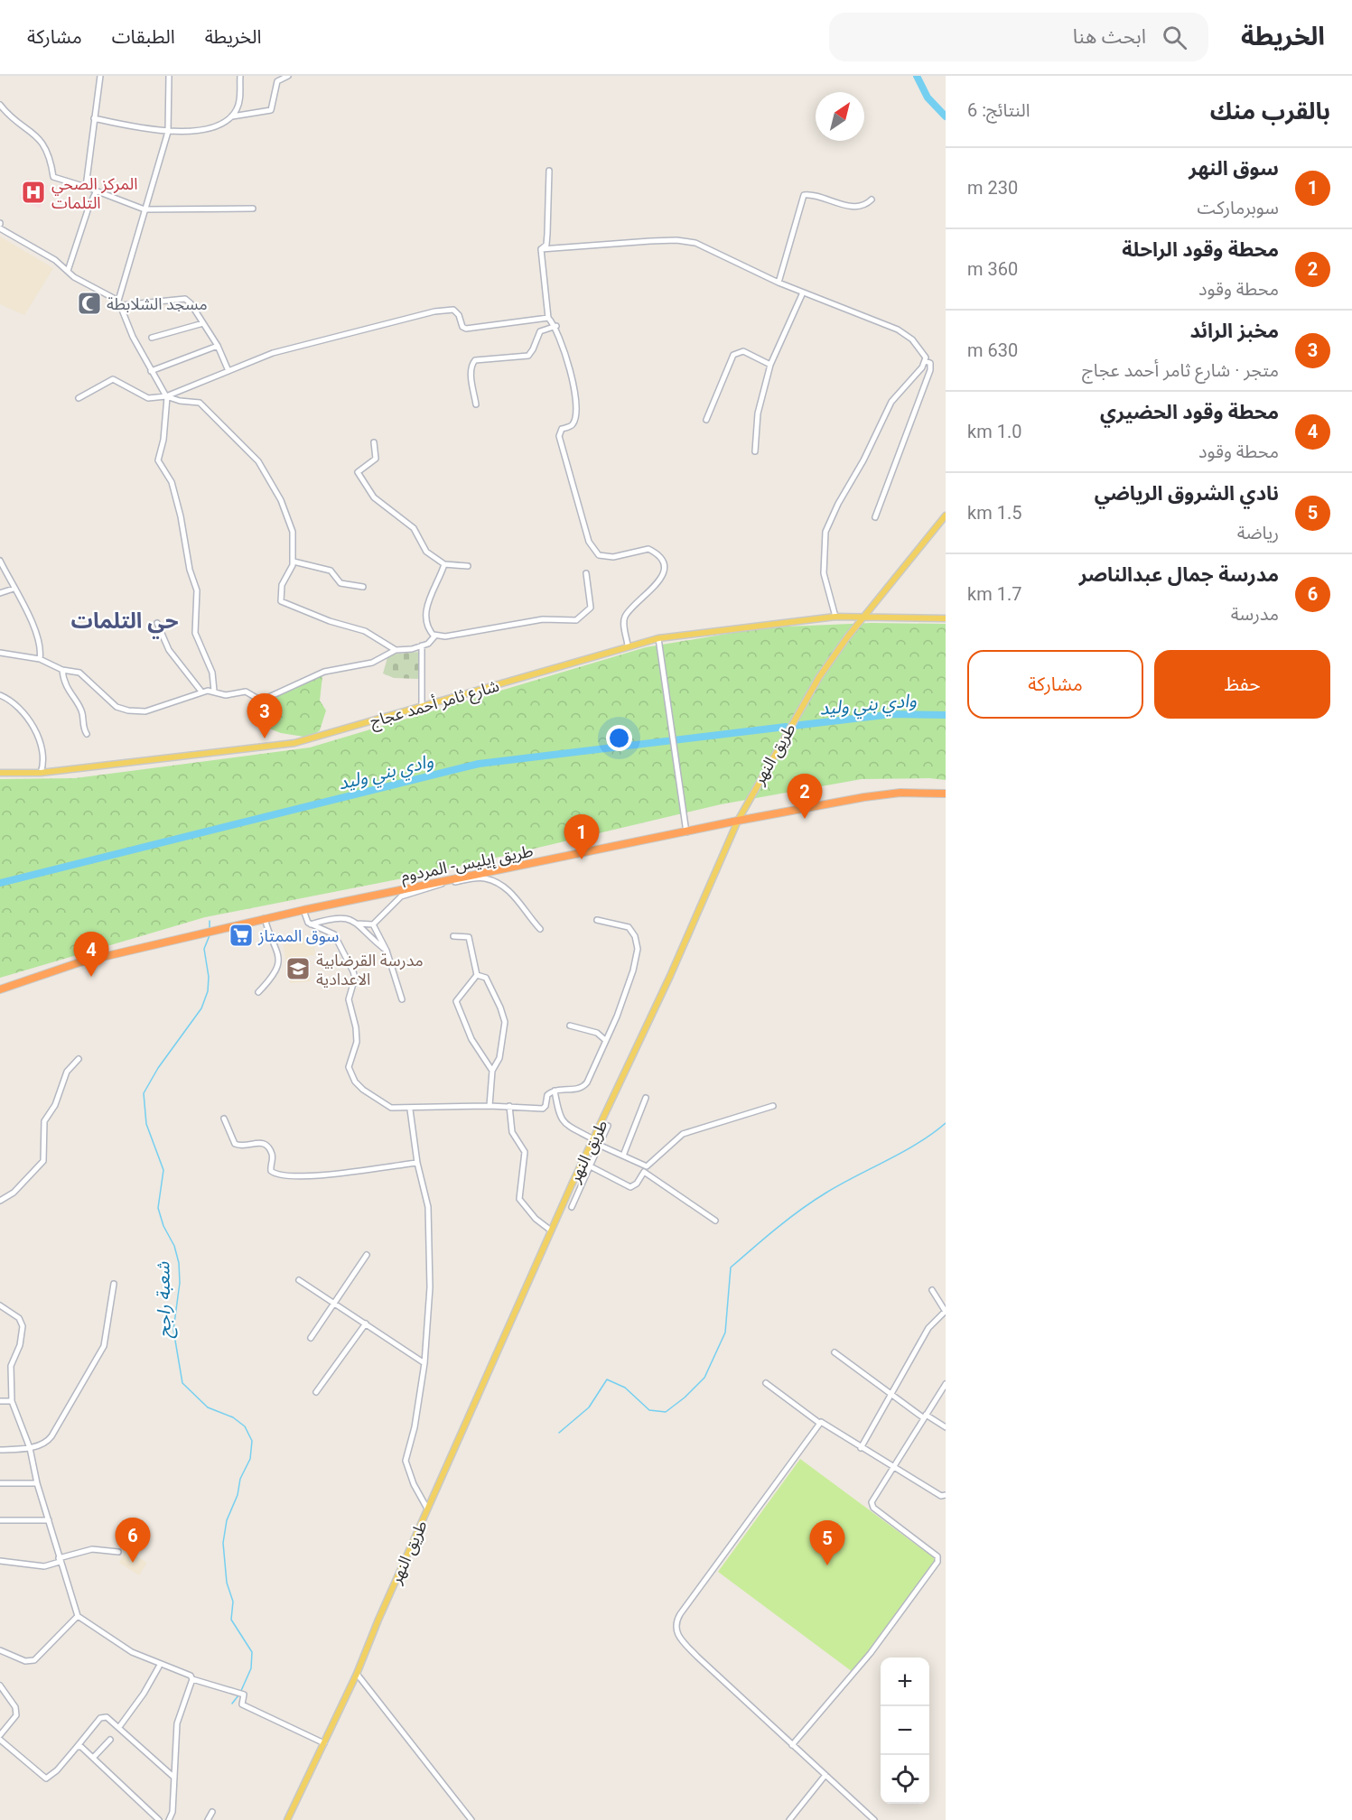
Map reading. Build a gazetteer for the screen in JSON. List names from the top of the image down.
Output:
{
  "streets": {
    "highway": ["طريق إيليس- المردوم"],
    "main road": ["شارع ثامر أحمد عجاج", "طريق النهر"]
  },
  "crossings": [
    ["شارع ثامر أحمد عجاج", "طريق النهر"],
    ["طريق النهر", "طريق إيليس- المردوم"]
  ],
  "districts": ["حي التلمات"],
  "water": ["وادي بني وليد", "شعبة راجح"],
  "places": {
    "hospital": ["المركز الصحي التلمات"],
    "mosque": ["مسجد الشلابطة"],
    "supermarket": ["سوق الممتاز"],
    "school or university": ["مدرسة القرضابية الاعدادية"]
  },
  "north": "top right",
  "page": {
    "header": "الخريطة",
    "search": "ابحث هنا",
    "nav": ["الخريطة", "الطبقات", "مشاركة"],
    "heading": ["بالقرب منك", "النتائج: 6"],
    "list": [
      {
        "mark": "1",
        "name": "سوق النهر",
        "note": "سوبرماركت",
        "value": "230 m"
      },
      {
        "mark": "2",
        "name": "محطة وقود الراحلة",
        "note": "محطة وقود",
        "value": "360 m"
      },
      {
        "mark": "3",
        "name": "مخبز الرائد",
        "note": "متجر · شارع ثامر أحمد عجاج",
        "value": "630 m"
      },
      {
        "mark": "4",
        "name": "محطة وقود الحضيري",
        "note": "محطة وقود",
        "value": "1.0 km"
      },
      {
        "mark": "5",
        "name": "نادي الشروق الرياضي",
        "note": "رياضة",
        "value": "1.5 km"
      },
      {
        "mark": "6",
        "name": "مدرسة جمال عبدالناصر",
        "note": "مدرسة",
        "value": "1.7 km"
      }
    ],
    "buttons": ["حفظ", "مشاركة"],
    "pins": [
      "3",
      "2",
      "1",
      "4",
      "6",
      "5"
    ],
    "map_buttons": ["+", "−"]
  }
}
